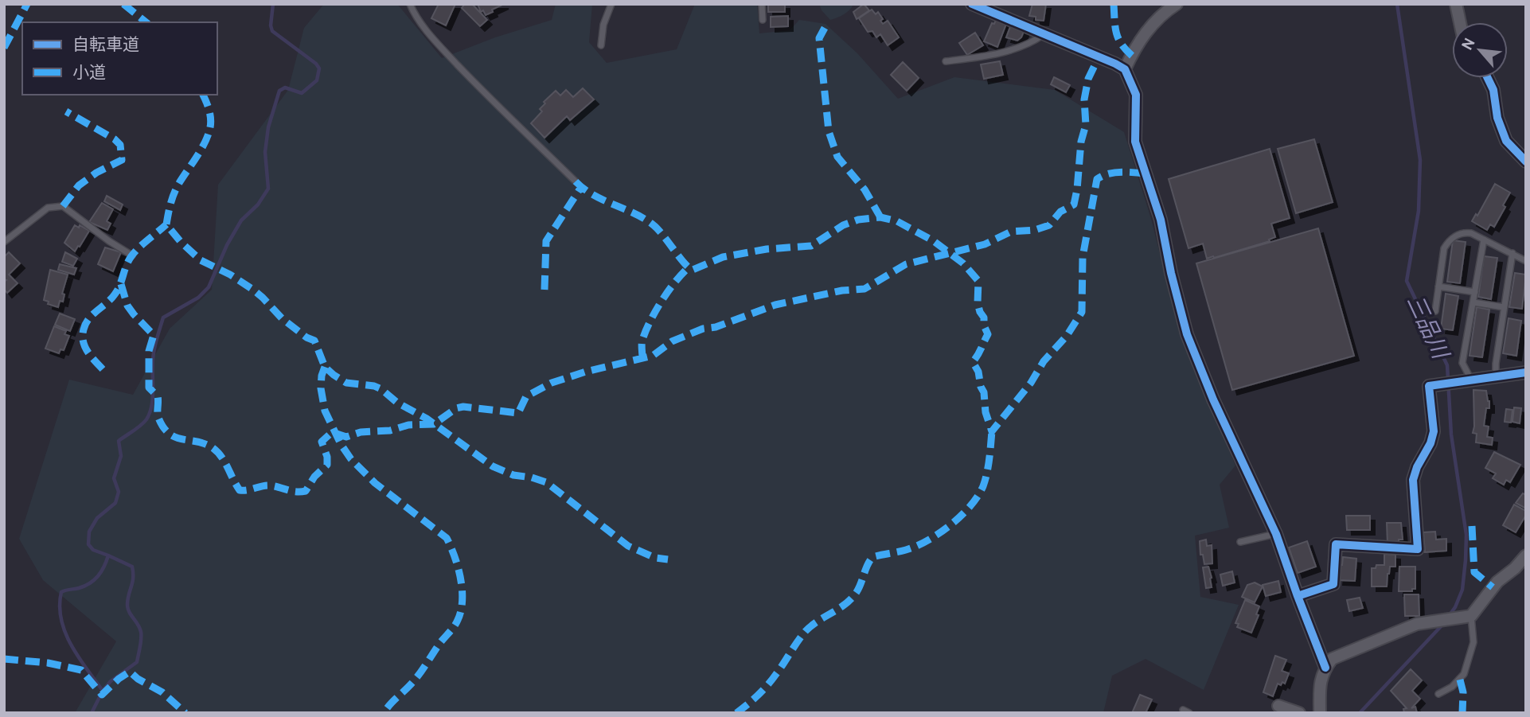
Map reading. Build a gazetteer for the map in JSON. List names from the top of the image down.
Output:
{
  "water": ["三品川"],
  "legend": ["自転車道", "小道"],
  "north": "top left"
}
